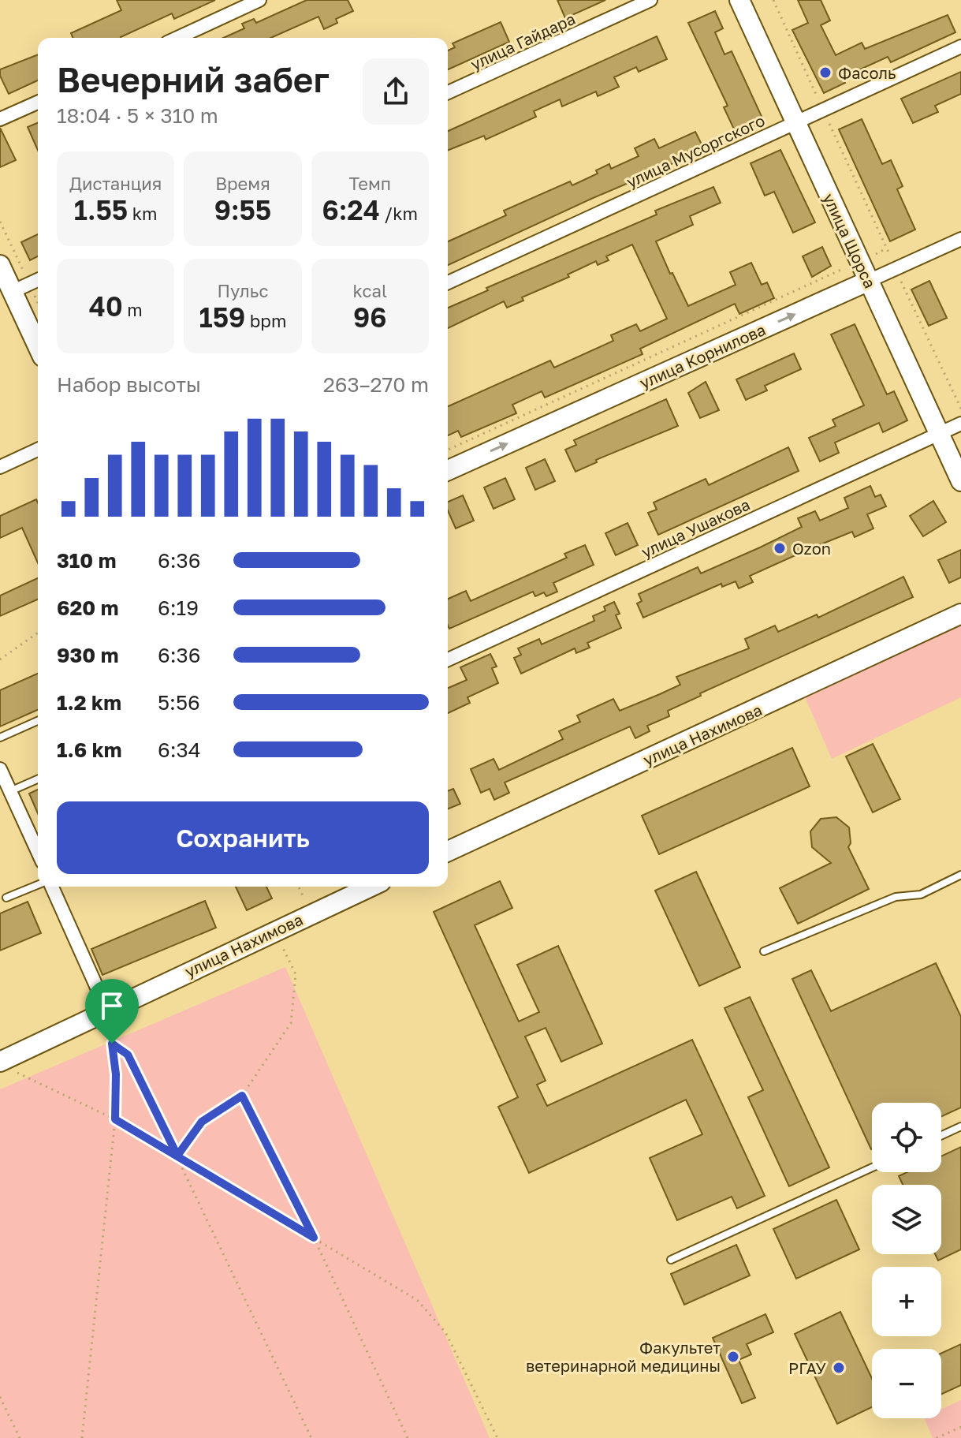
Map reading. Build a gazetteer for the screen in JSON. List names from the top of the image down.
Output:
{
  "streets": {
    "street": [
      "улица Гайдара",
      "улица Мусоргского",
      "улица Щорса",
      "улица Корнилова",
      "улица Ушакова",
      "улица Нахимова"
    ]
  },
  "crossings": [
    ["улица Мусоргского", "улица Щорса"],
    ["улица Щорса", "улица Корнилова"],
    ["улица Щорса", "улица Ушакова"]
  ],
  "one_way": ["улица Корнилова"],
  "places": [
    "Фасоль",
    "Ozon",
    "Факультет ветеринарной медицины",
    "РГАУ"
  ],
  "page": {
    "heading": ["Вечерний забег", "18:04 · 5 × 310 m"],
    "stats": [
      ["Дистанция", "1.55 km"],
      ["Время", "9:55"],
      ["Темп", "6:24 /km"],
      ["40 m"],
      ["Пульс", "159 bpm"],
      ["kcal", "96"]
    ],
    "chart": ["Набор высоты", "263–270 m"],
    "list": [
      {
        "name": "310 m",
        "note": "6:36"
      },
      {
        "name": "620 m",
        "note": "6:19"
      },
      {
        "name": "930 m",
        "note": "6:36"
      },
      {
        "name": "1.2 km",
        "note": "5:56"
      },
      {
        "name": "1.6 km",
        "note": "6:34"
      }
    ],
    "buttons": "Сохранить",
    "map_buttons": ["+", "−"]
  }
}
